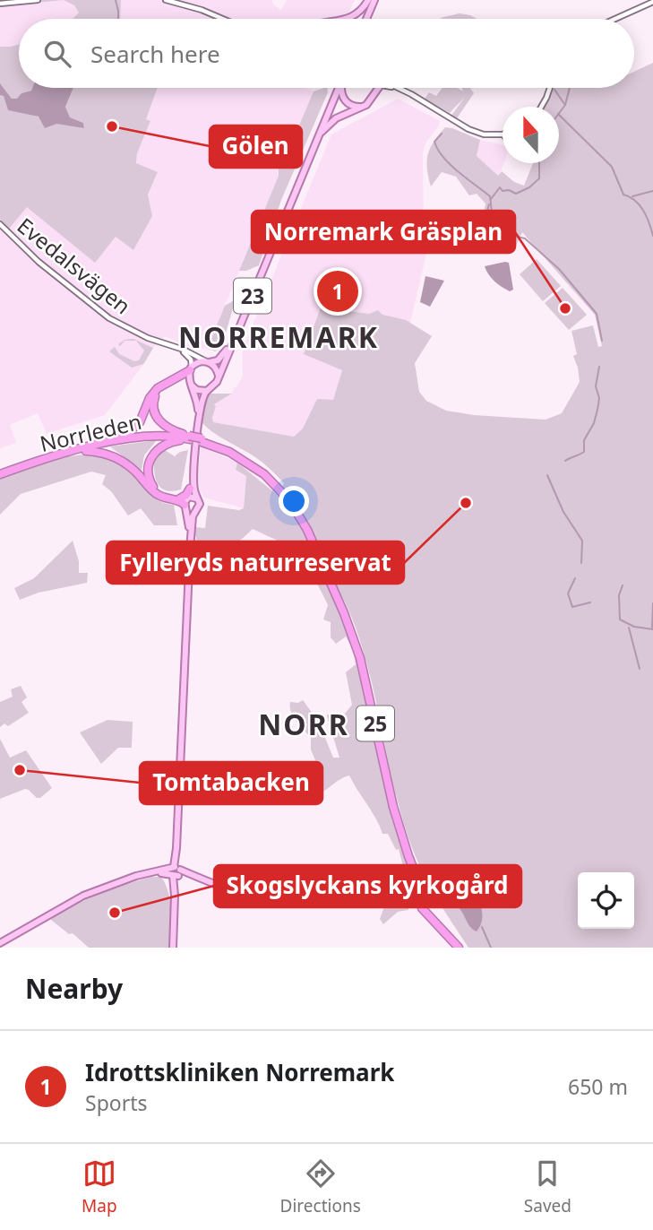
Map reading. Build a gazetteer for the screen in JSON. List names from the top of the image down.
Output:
{
  "streets": {
    "highway": ["23", "Norrleden", "25"],
    "street": ["Evedalsvägen"]
  },
  "crossings": [
    ["Evedalsvägen", "23"],
    ["23", "Norrleden"],
    ["Norrleden", "25"]
  ],
  "districts": ["NORREMARK", "NORR"],
  "places": [
    "Gölen",
    "Norremark Gräsplan",
    "Fylleryds naturreservat",
    "Tomtabacken",
    "Skogslyckans kyrkogård"
  ],
  "north": "top",
  "page": {
    "search": "Search here",
    "pins": "1",
    "heading": "Nearby",
    "list": [
      {
        "mark": "1",
        "name": "Idrottskliniken Norremark",
        "note": "Sports",
        "value": "650 m"
      }
    ],
    "nav": ["Map", "Directions", "Saved"]
  }
}
